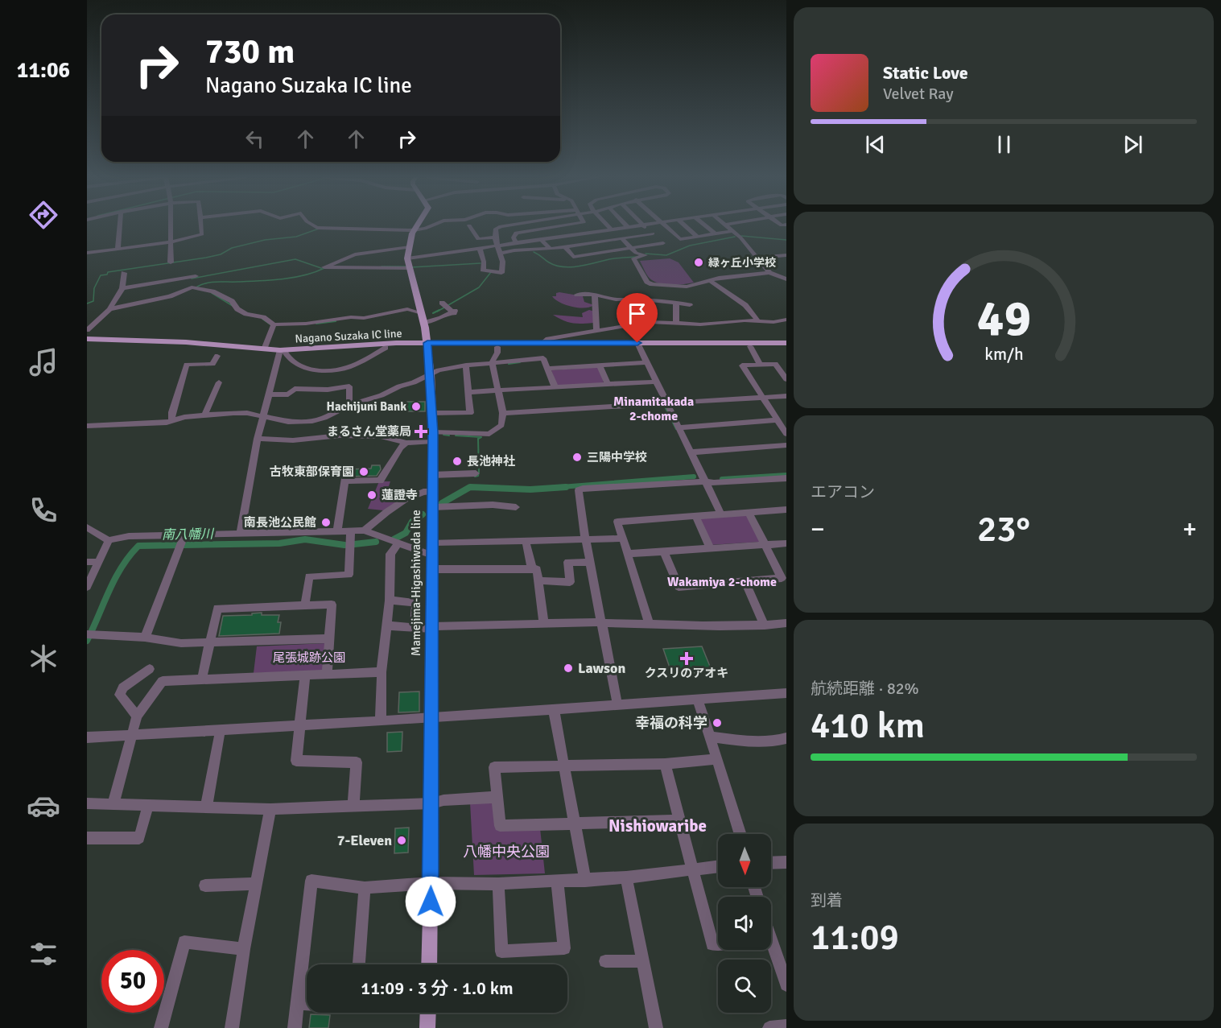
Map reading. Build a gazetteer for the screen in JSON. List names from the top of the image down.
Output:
{
  "streets": {
    "main road": ["Nagano Suzaka IC line", "Mamejima-Higashiwada line"]
  },
  "crossings": [
    ["Nagano Suzaka IC line", "Mamejima-Higashiwada line"]
  ],
  "districts": ["Minamitakada 2-chome", "Wakamiya 2-chome", "Nishiowaribe"],
  "water": ["南八幡川"],
  "parks": ["尾張城跡公園", "八幡中央公園"],
  "places": {
    "other": [
      "緑ヶ丘小学校",
      "Hachijuni Bank",
      "三陽中学校",
      "長池神社",
      "古牧東部保育園",
      "蓮證寺",
      "南長池公民館",
      "Lawson",
      "幸福の科学",
      "7-Eleven"
    ],
    "health": ["まるさん堂薬局", "クスリのアオキ"]
  },
  "north": "bottom",
  "page": {
    "tabs": "11:06",
    "turn": ["730 m", "Nagano Suzaka IC line"],
    "song": ["Static Love", "Velvet Ray"],
    "tile": [
      "エアコン",
      ["航続距離 · 82%", "410 km"],
      ["到着", "11:09"]
    ],
    "heat": ["−", "23°", "+"],
    "limit": "50",
    "trip": "11:09 · 3 分 · 1.0 km",
    "gauge": ["49", "km/h"]
  }
}
